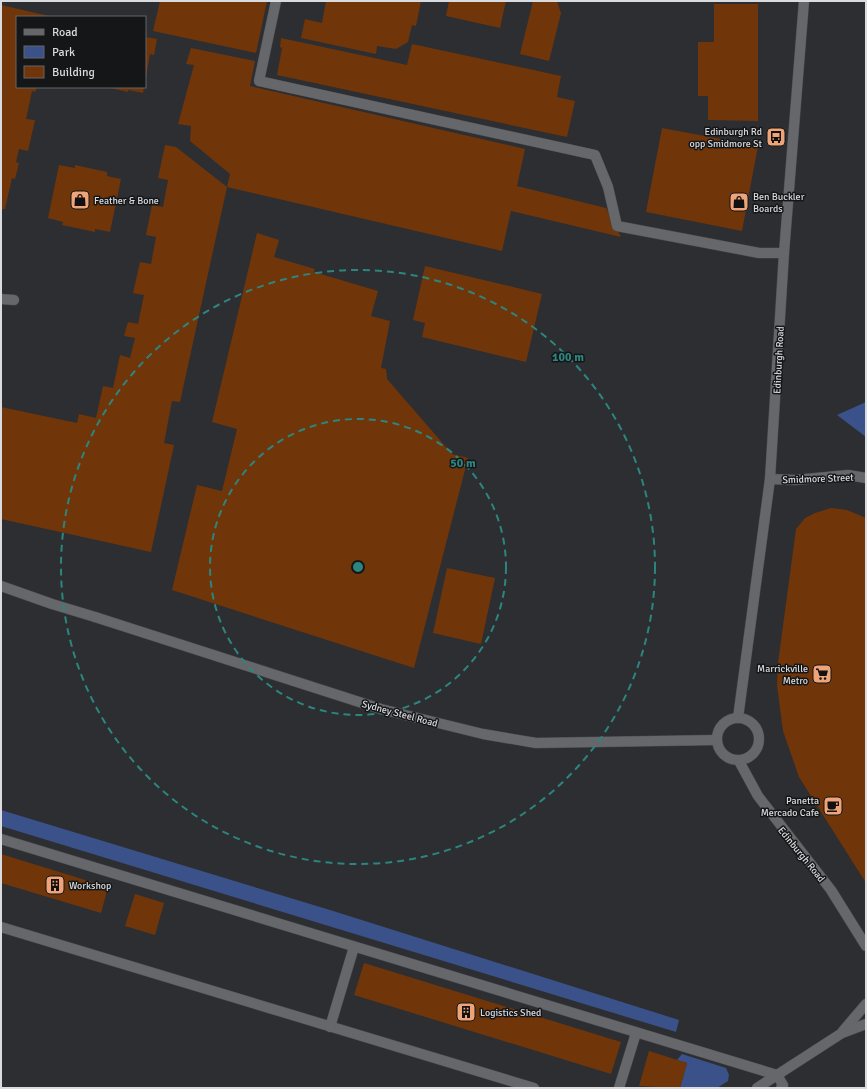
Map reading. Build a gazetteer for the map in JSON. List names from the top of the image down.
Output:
{
  "streets": {
    "street": ["Edinburgh Road", "Smidmore Street", "Sydney Steel Road"]
  },
  "crossings": [
    ["Edinburgh Road", "Smidmore Street"],
    ["Edinburgh Road", "Sydney Steel Road"]
  ],
  "places": {
    "bus stop": ["Edinburgh Rd opp Smidmore St"],
    "shop": ["Feather & Bone", "Ben Buckler Boards"],
    "supermarket": ["Marrickville Metro"],
    "cafe": ["Panetta Mercado Cafe"],
    "building": ["Workshop", "Logistics Shed"]
  },
  "legend": ["Road", "Park", "Building"],
  "rings": ["100 m", "50 m"]
}
